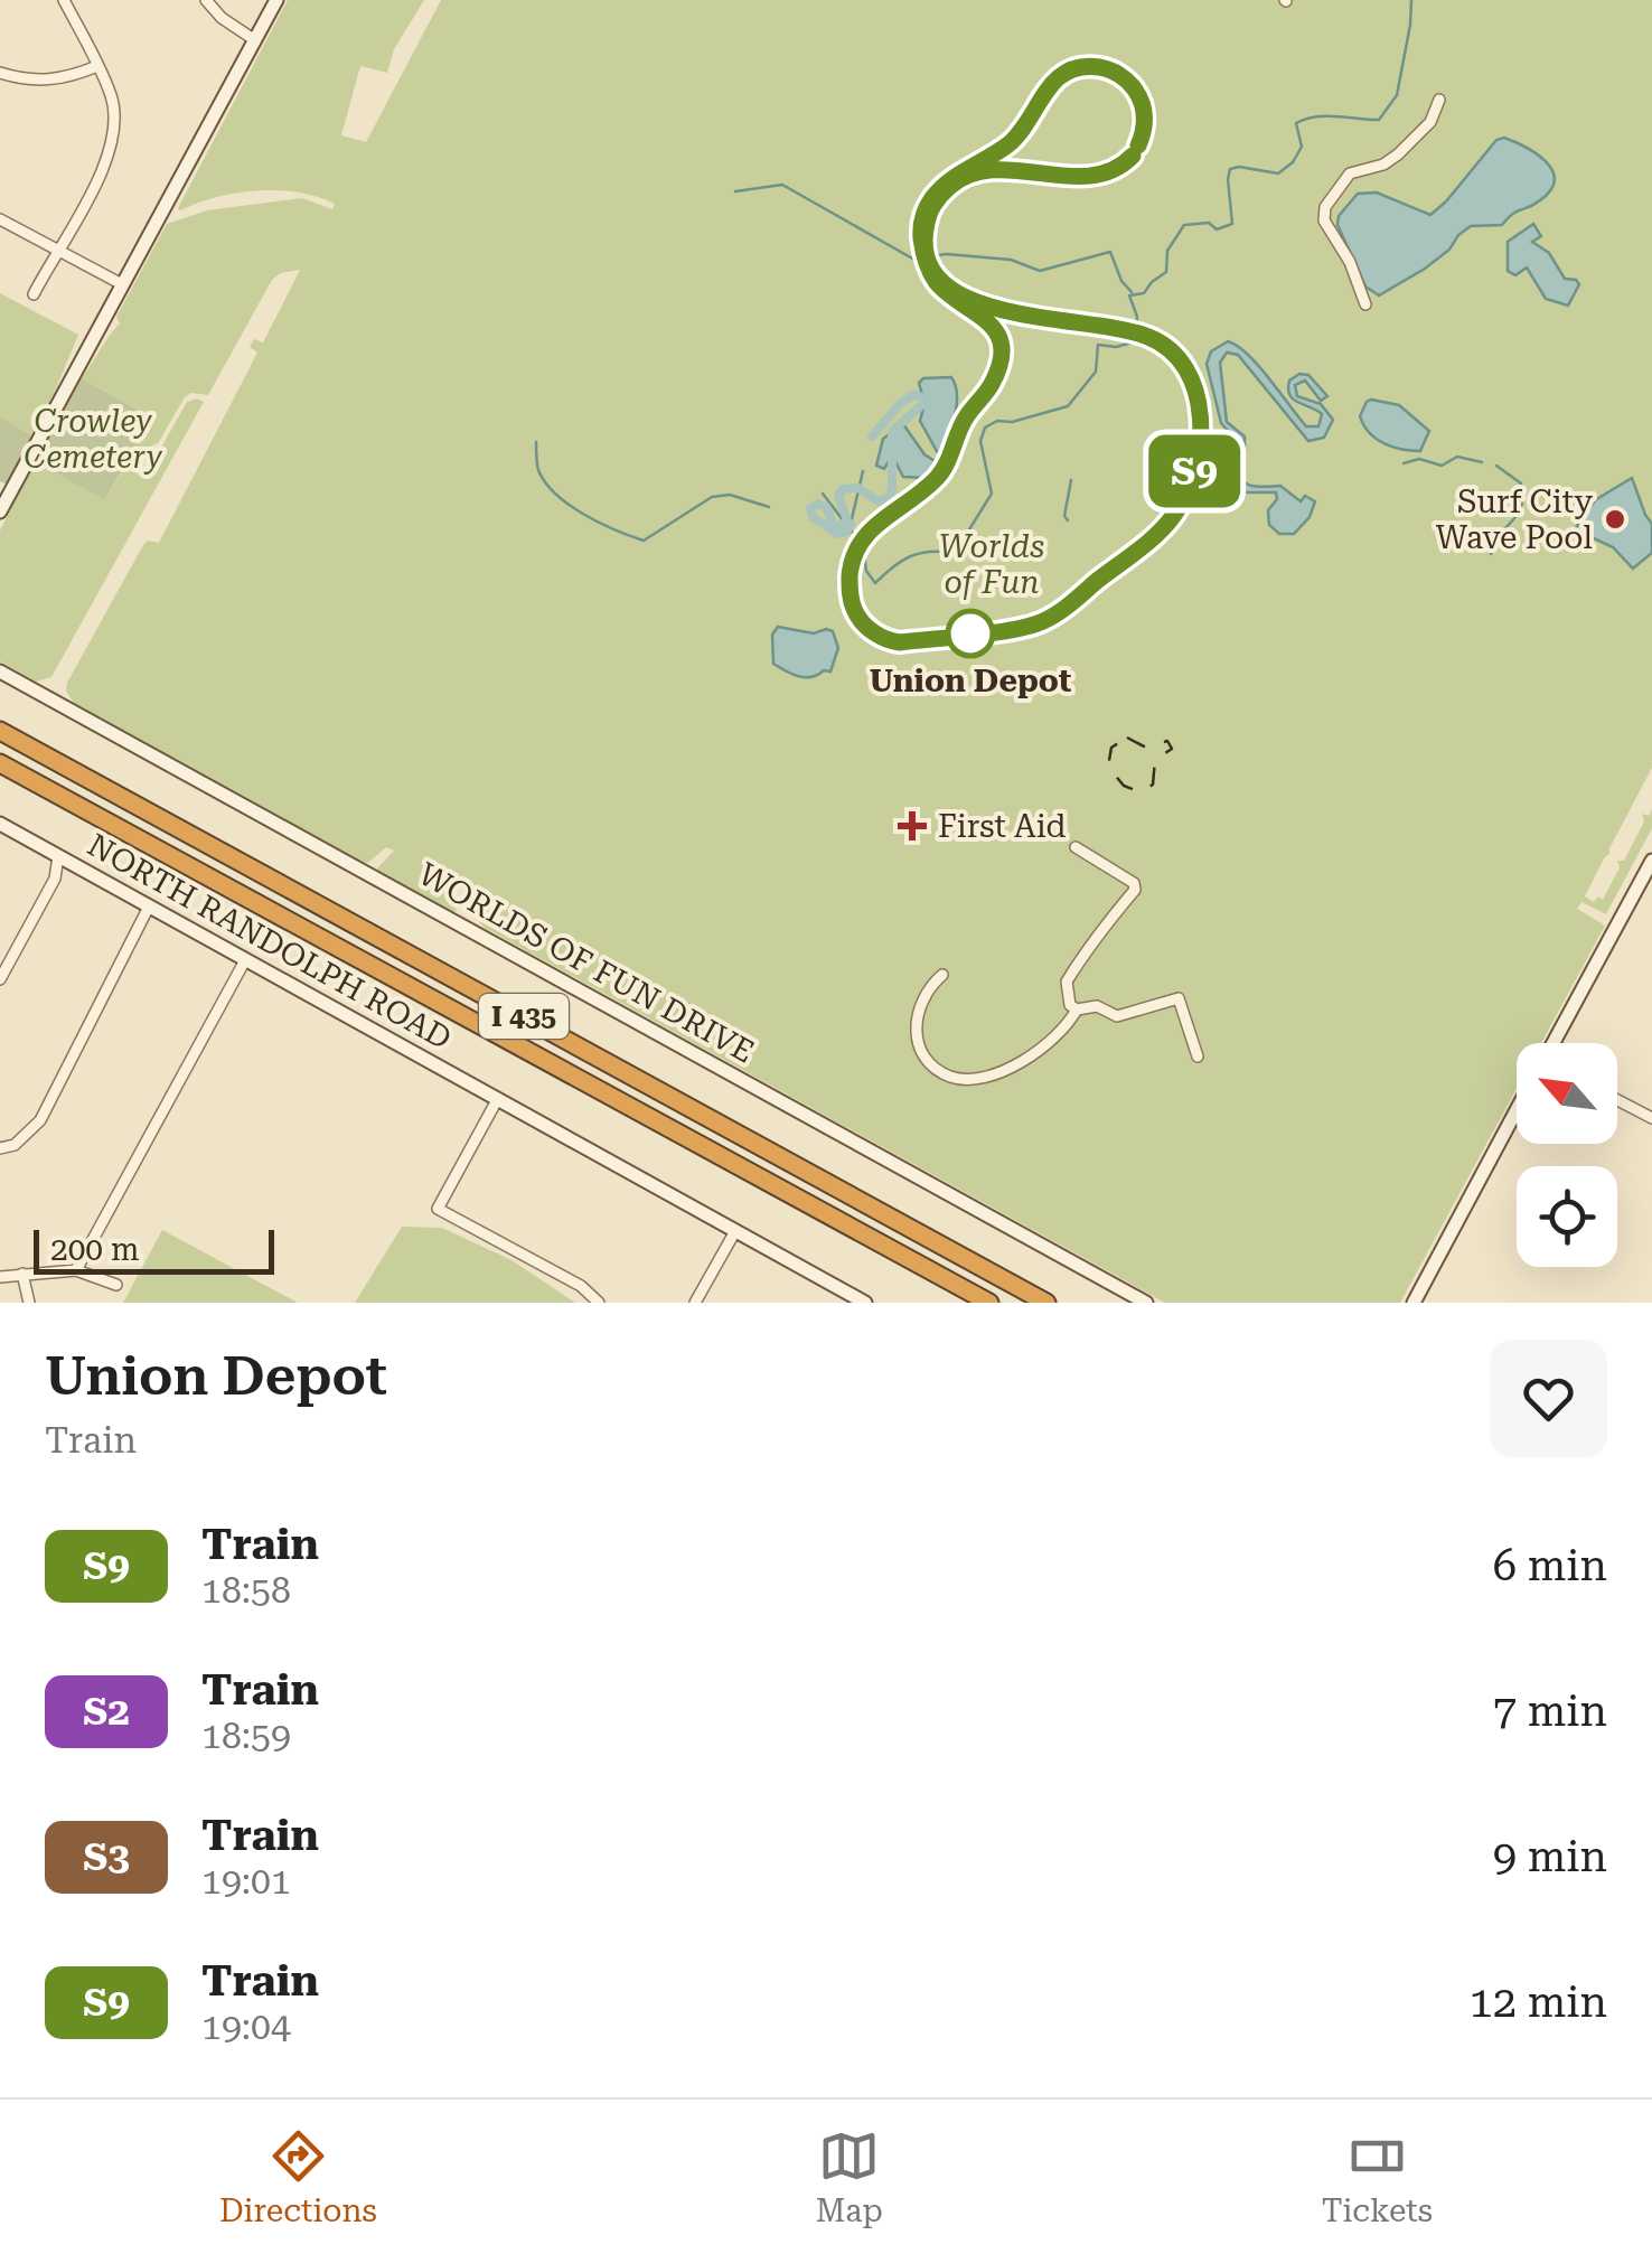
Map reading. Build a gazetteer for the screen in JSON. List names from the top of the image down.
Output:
{
  "streets": {
    "highway": ["I 435"],
    "main road": ["NORTH RANDOLPH ROAD", "WORLDS OF FUN DRIVE"]
  },
  "parks": ["Crowley Cemetery", "Worlds of Fun"],
  "places": {
    "other": ["Surf City Wave Pool", "Union Depot"],
    "health": ["First Aid"]
  },
  "scale_bar": "200 m",
  "north": "top left",
  "page": {
    "on_map": "S9",
    "scale": "200 m",
    "heading": ["Union Depot", "Train"],
    "list": [
      {
        "mark": "S9",
        "name": "Train",
        "note": "18:58",
        "value": "6 min"
      },
      {
        "mark": "S2",
        "name": "Train",
        "note": "18:59",
        "value": "7 min"
      },
      {
        "mark": "S3",
        "name": "Train",
        "note": "19:01",
        "value": "9 min"
      },
      {
        "mark": "S9",
        "name": "Train",
        "note": "19:04",
        "value": "12 min"
      }
    ],
    "tabs": ["Directions", "Map", "Tickets"]
  }
}
